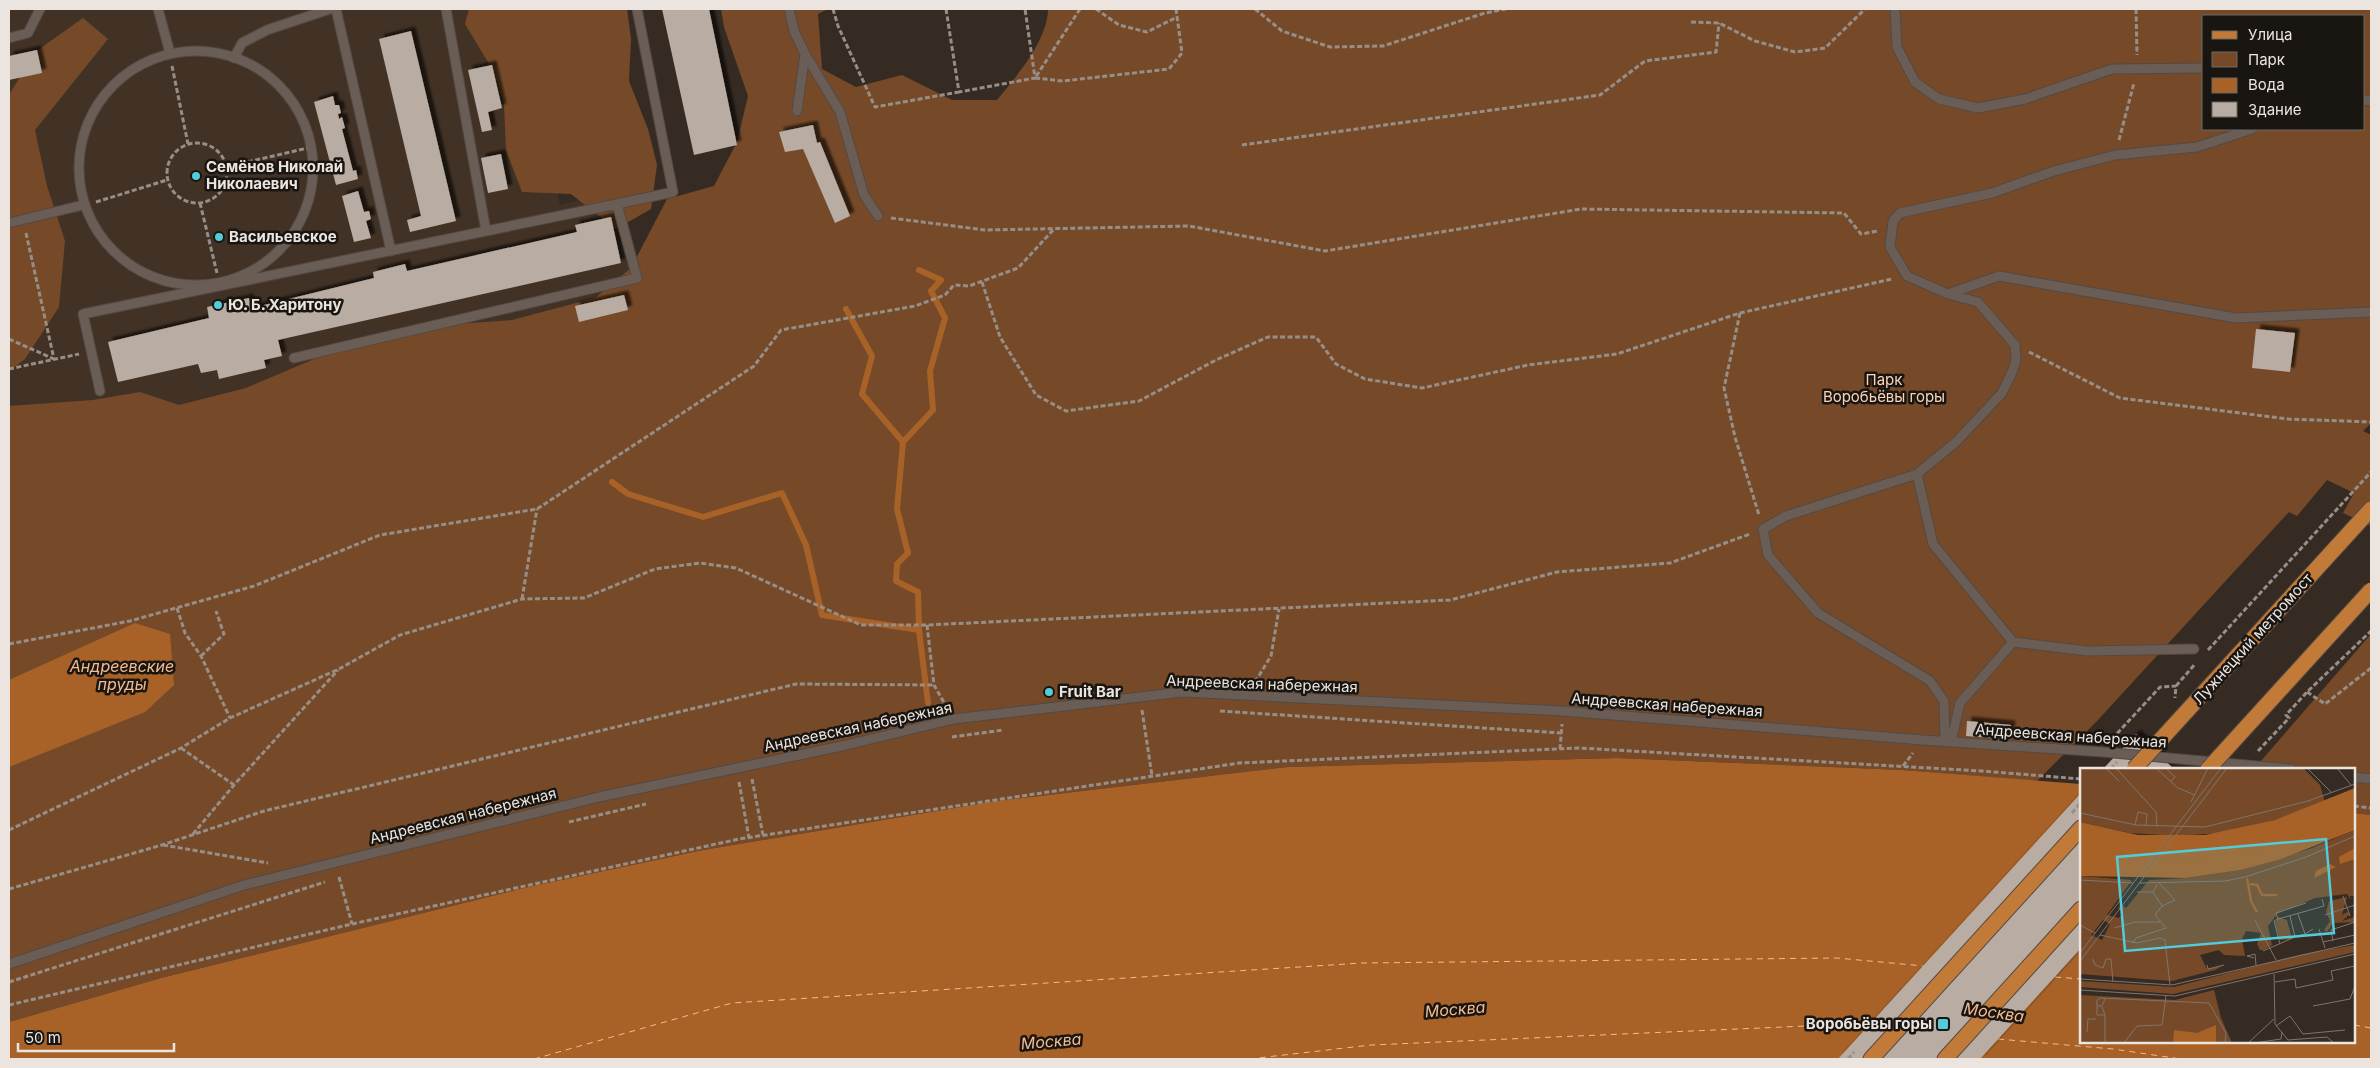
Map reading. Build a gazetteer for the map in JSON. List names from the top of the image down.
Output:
{
  "streets": {
    "main road": ["Лужнецкий метромост"],
    "lane": ["Андреевская набережная"]
  },
  "water": ["Андреевские пруды", "Москва"],
  "parks": ["Парк Воробьёвы горы"],
  "places": {
    "other": [
      "Семёнов Николай Николаевич",
      "Васильевское",
      "Ю. Б. Харитону",
      "Fruit Bar"
    ],
    "transit": ["Воробьёвы горы"]
  },
  "legend": [
    "Улица",
    "Парк",
    "Вода",
    "Здание"
  ],
  "scale_bar": "50 m"
}
